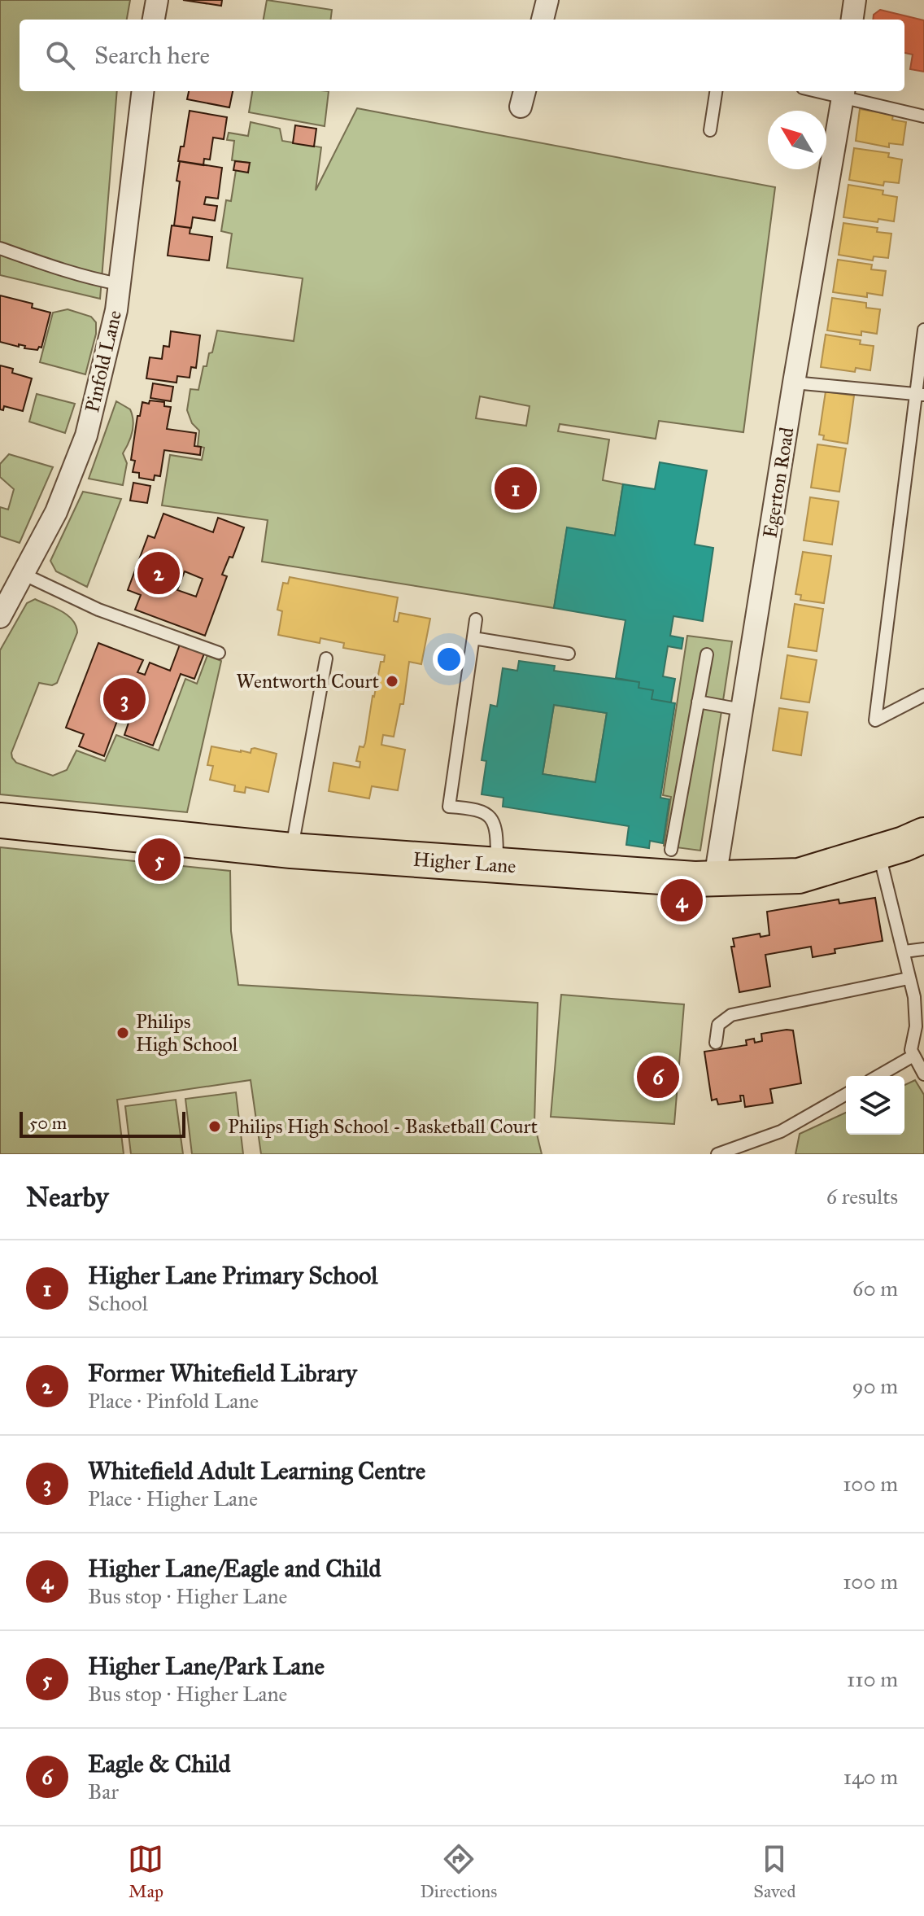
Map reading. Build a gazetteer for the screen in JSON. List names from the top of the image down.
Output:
{
  "streets": {
    "main road": ["Higher Lane"],
    "street": ["Pinfold Lane", "Egerton Road"]
  },
  "crossings": [
    ["Egerton Road", "Higher Lane"]
  ],
  "places": ["Wentworth Court", "Philips High School", "Philips High School - Basketball Court"],
  "scale_bar": "50 m",
  "north": "top left",
  "page": {
    "search": "Search here",
    "pins": [
      "1",
      "2",
      "3",
      "5",
      "4",
      "6"
    ],
    "scale": "50 m",
    "heading": ["Nearby", "6 results"],
    "list": [
      {
        "mark": "1",
        "name": "Higher Lane Primary School",
        "note": "School",
        "value": "60 m"
      },
      {
        "mark": "2",
        "name": "Former Whitefield Library",
        "note": "Place · Pinfold Lane",
        "value": "90 m"
      },
      {
        "mark": "3",
        "name": "Whitefield Adult Learning Centre",
        "note": "Place · Higher Lane",
        "value": "100 m"
      },
      {
        "mark": "4",
        "name": "Higher Lane/Eagle and Child",
        "note": "Bus stop · Higher Lane",
        "value": "100 m"
      },
      {
        "mark": "5",
        "name": "Higher Lane/Park Lane",
        "note": "Bus stop · Higher Lane",
        "value": "110 m"
      },
      {
        "mark": "6",
        "name": "Eagle & Child",
        "note": "Bar",
        "value": "140 m"
      }
    ],
    "nav": ["Map", "Directions", "Saved"]
  }
}
